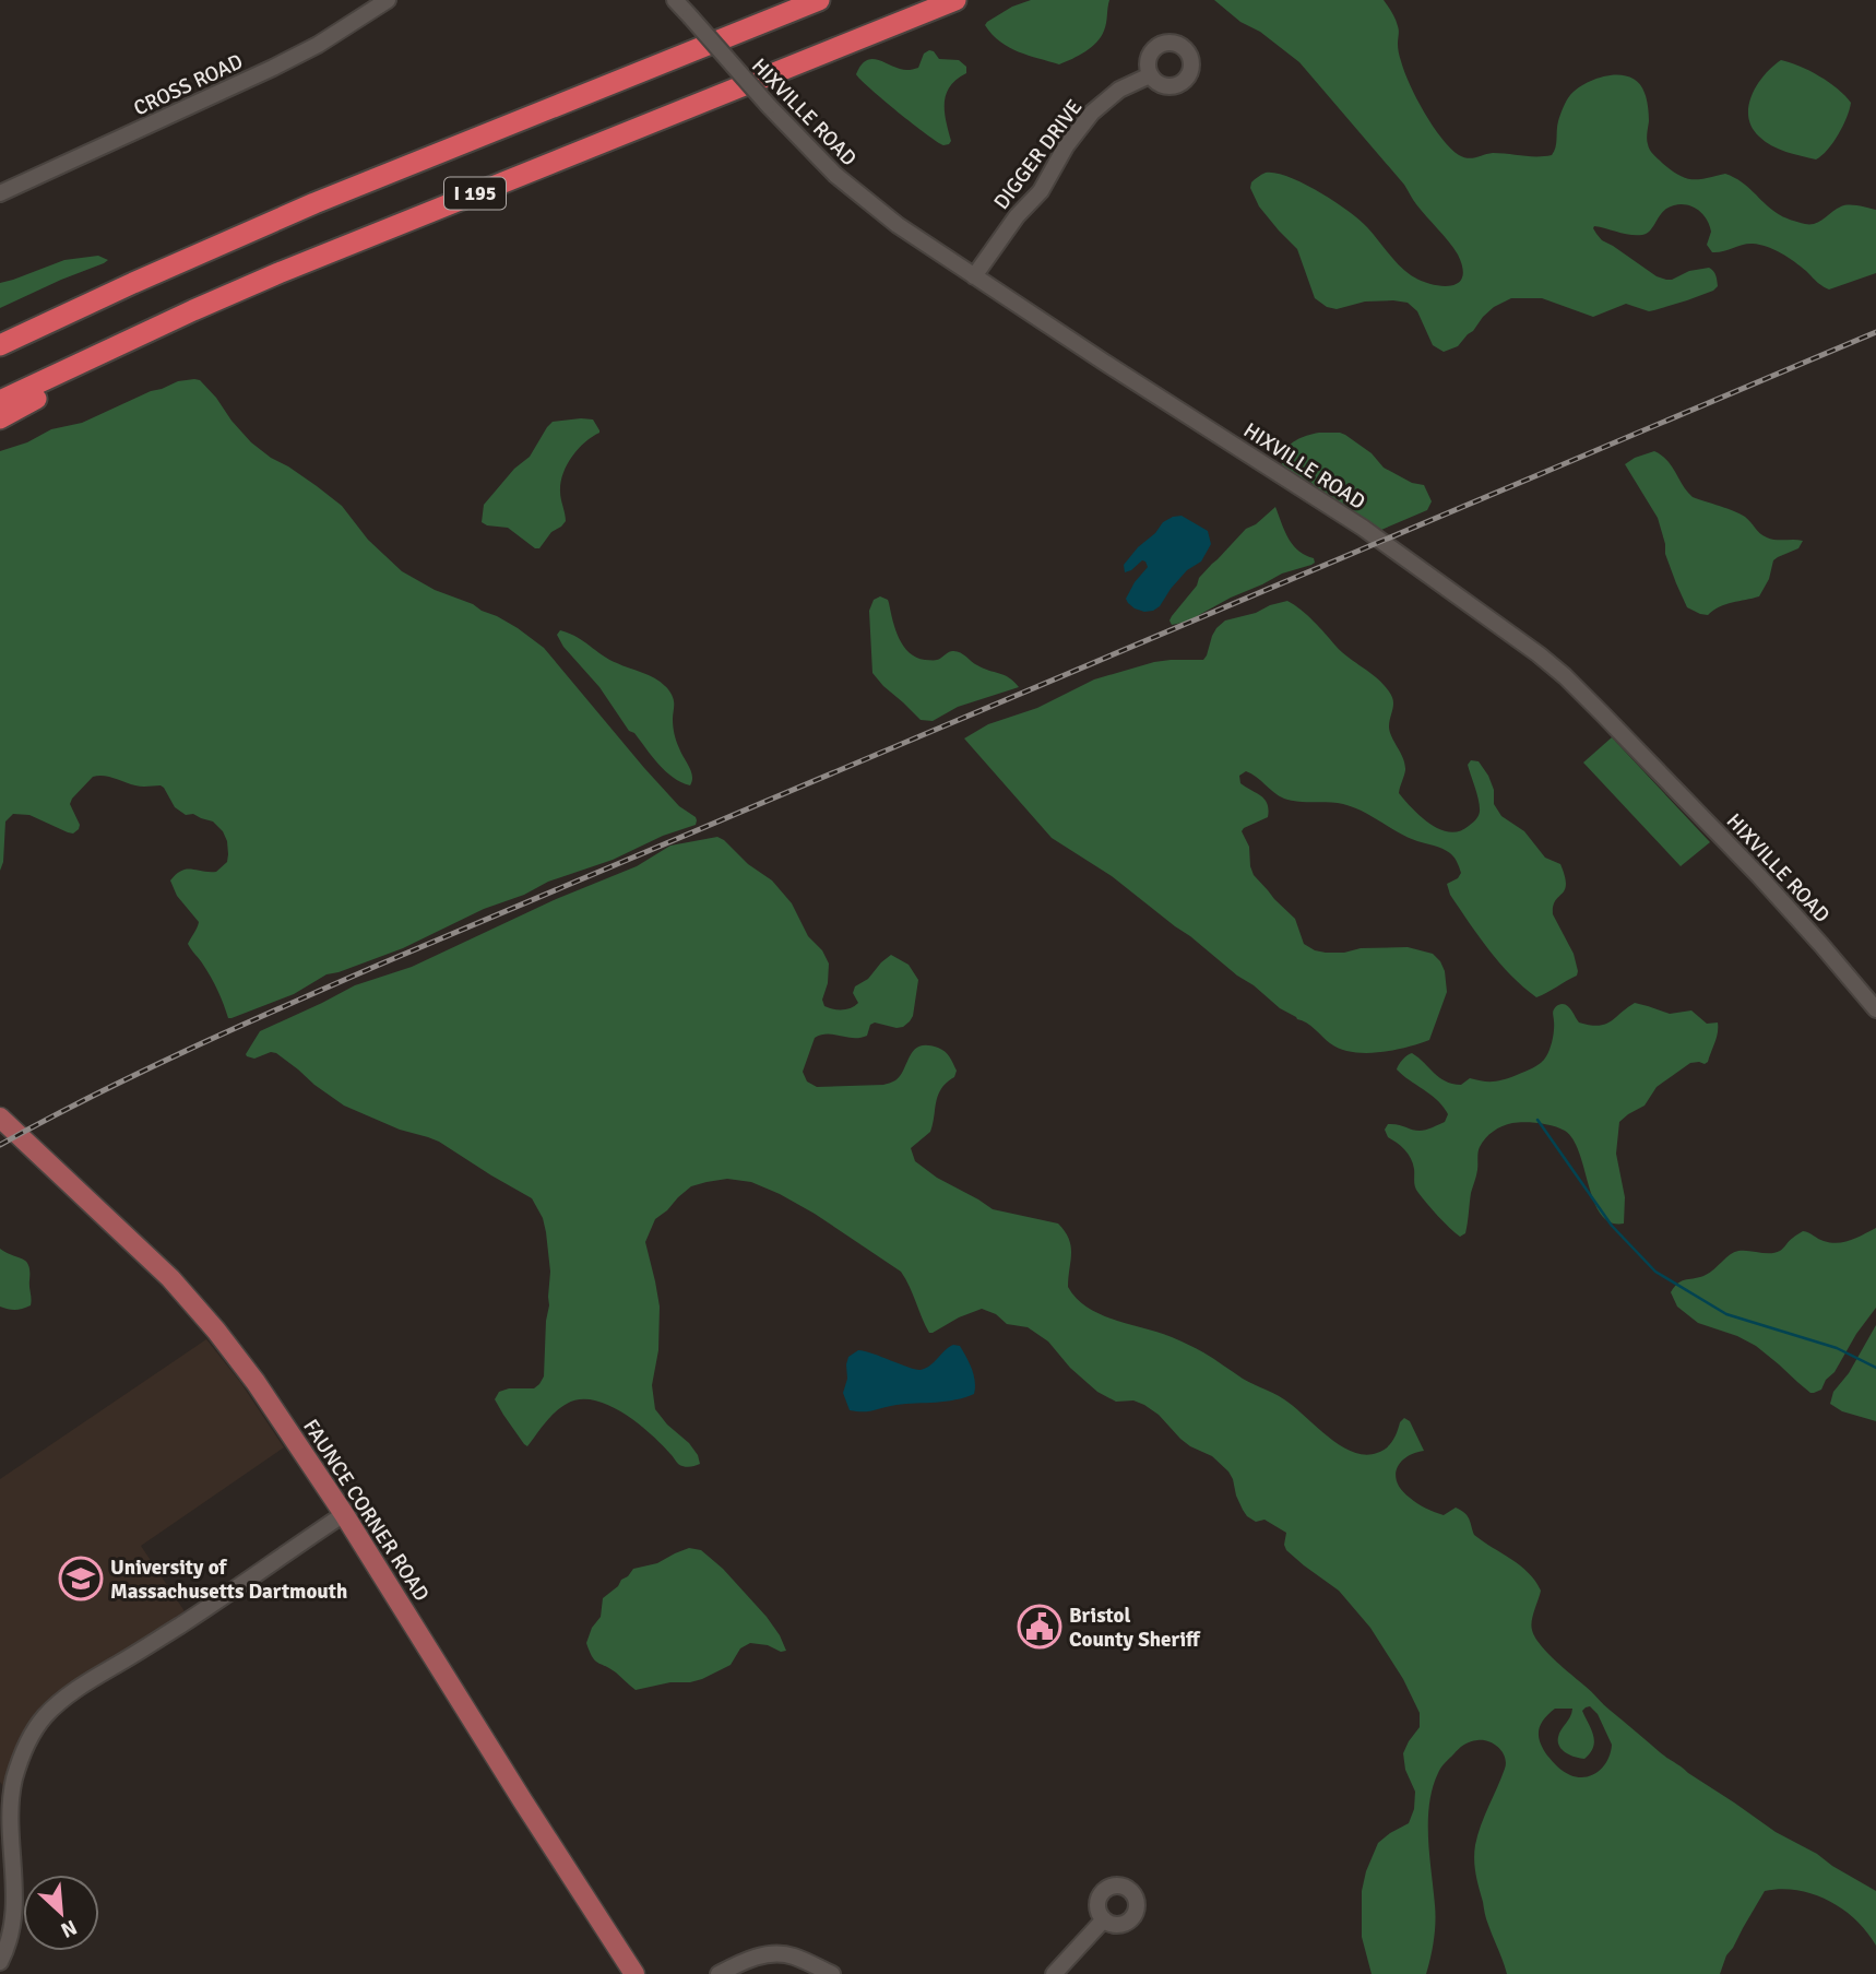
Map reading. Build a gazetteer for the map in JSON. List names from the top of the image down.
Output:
{
  "streets": {
    "highway": ["I 195"],
    "main road": ["FAUNCE CORNER ROAD"],
    "street": ["CROSS ROAD", "HIXVILLE ROAD", "DIGGER DRIVE"]
  },
  "crossings": [
    ["HIXVILLE ROAD", "DIGGER DRIVE"]
  ],
  "places": {
    "school or university": ["University of Massachusetts Dartmouth"],
    "public building": ["Bristol County Sheriff"]
  },
  "north": "bottom right"
}
